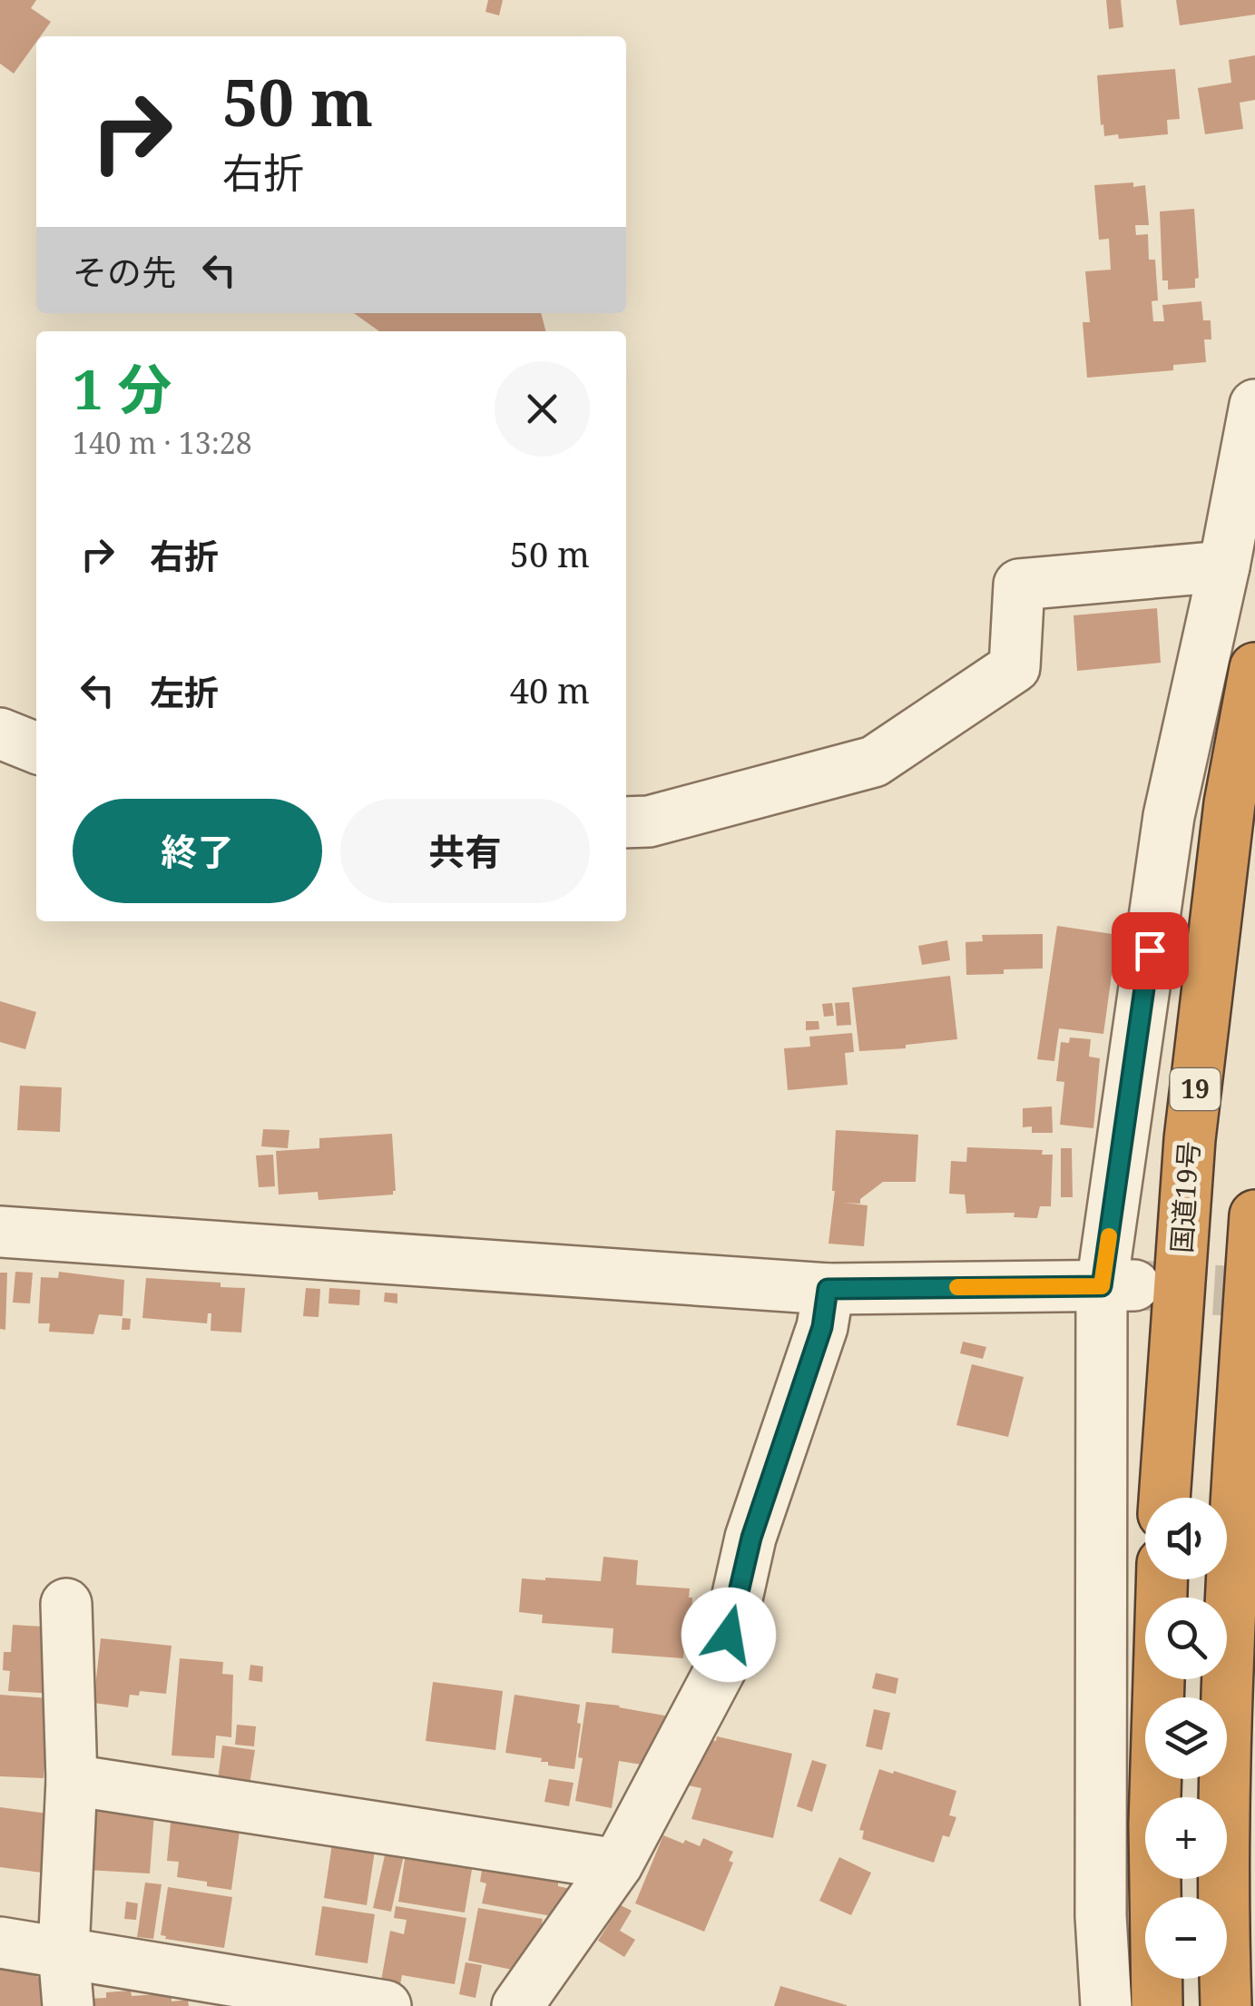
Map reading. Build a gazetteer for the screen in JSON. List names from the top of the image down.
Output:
{
  "streets": {
    "highway": ["19", "国道19号"]
  },
  "page": {
    "turn": ["50 m", "右折"],
    "then": "その先",
    "heading": ["1 分", "140 m · 13:28"],
    "list": [
      {
        "name": "右折",
        "value": "50 m"
      },
      {
        "name": "左折",
        "value": "40 m"
      }
    ],
    "buttons": ["終了", "共有"],
    "map_buttons": ["+", "−"]
  }
}
